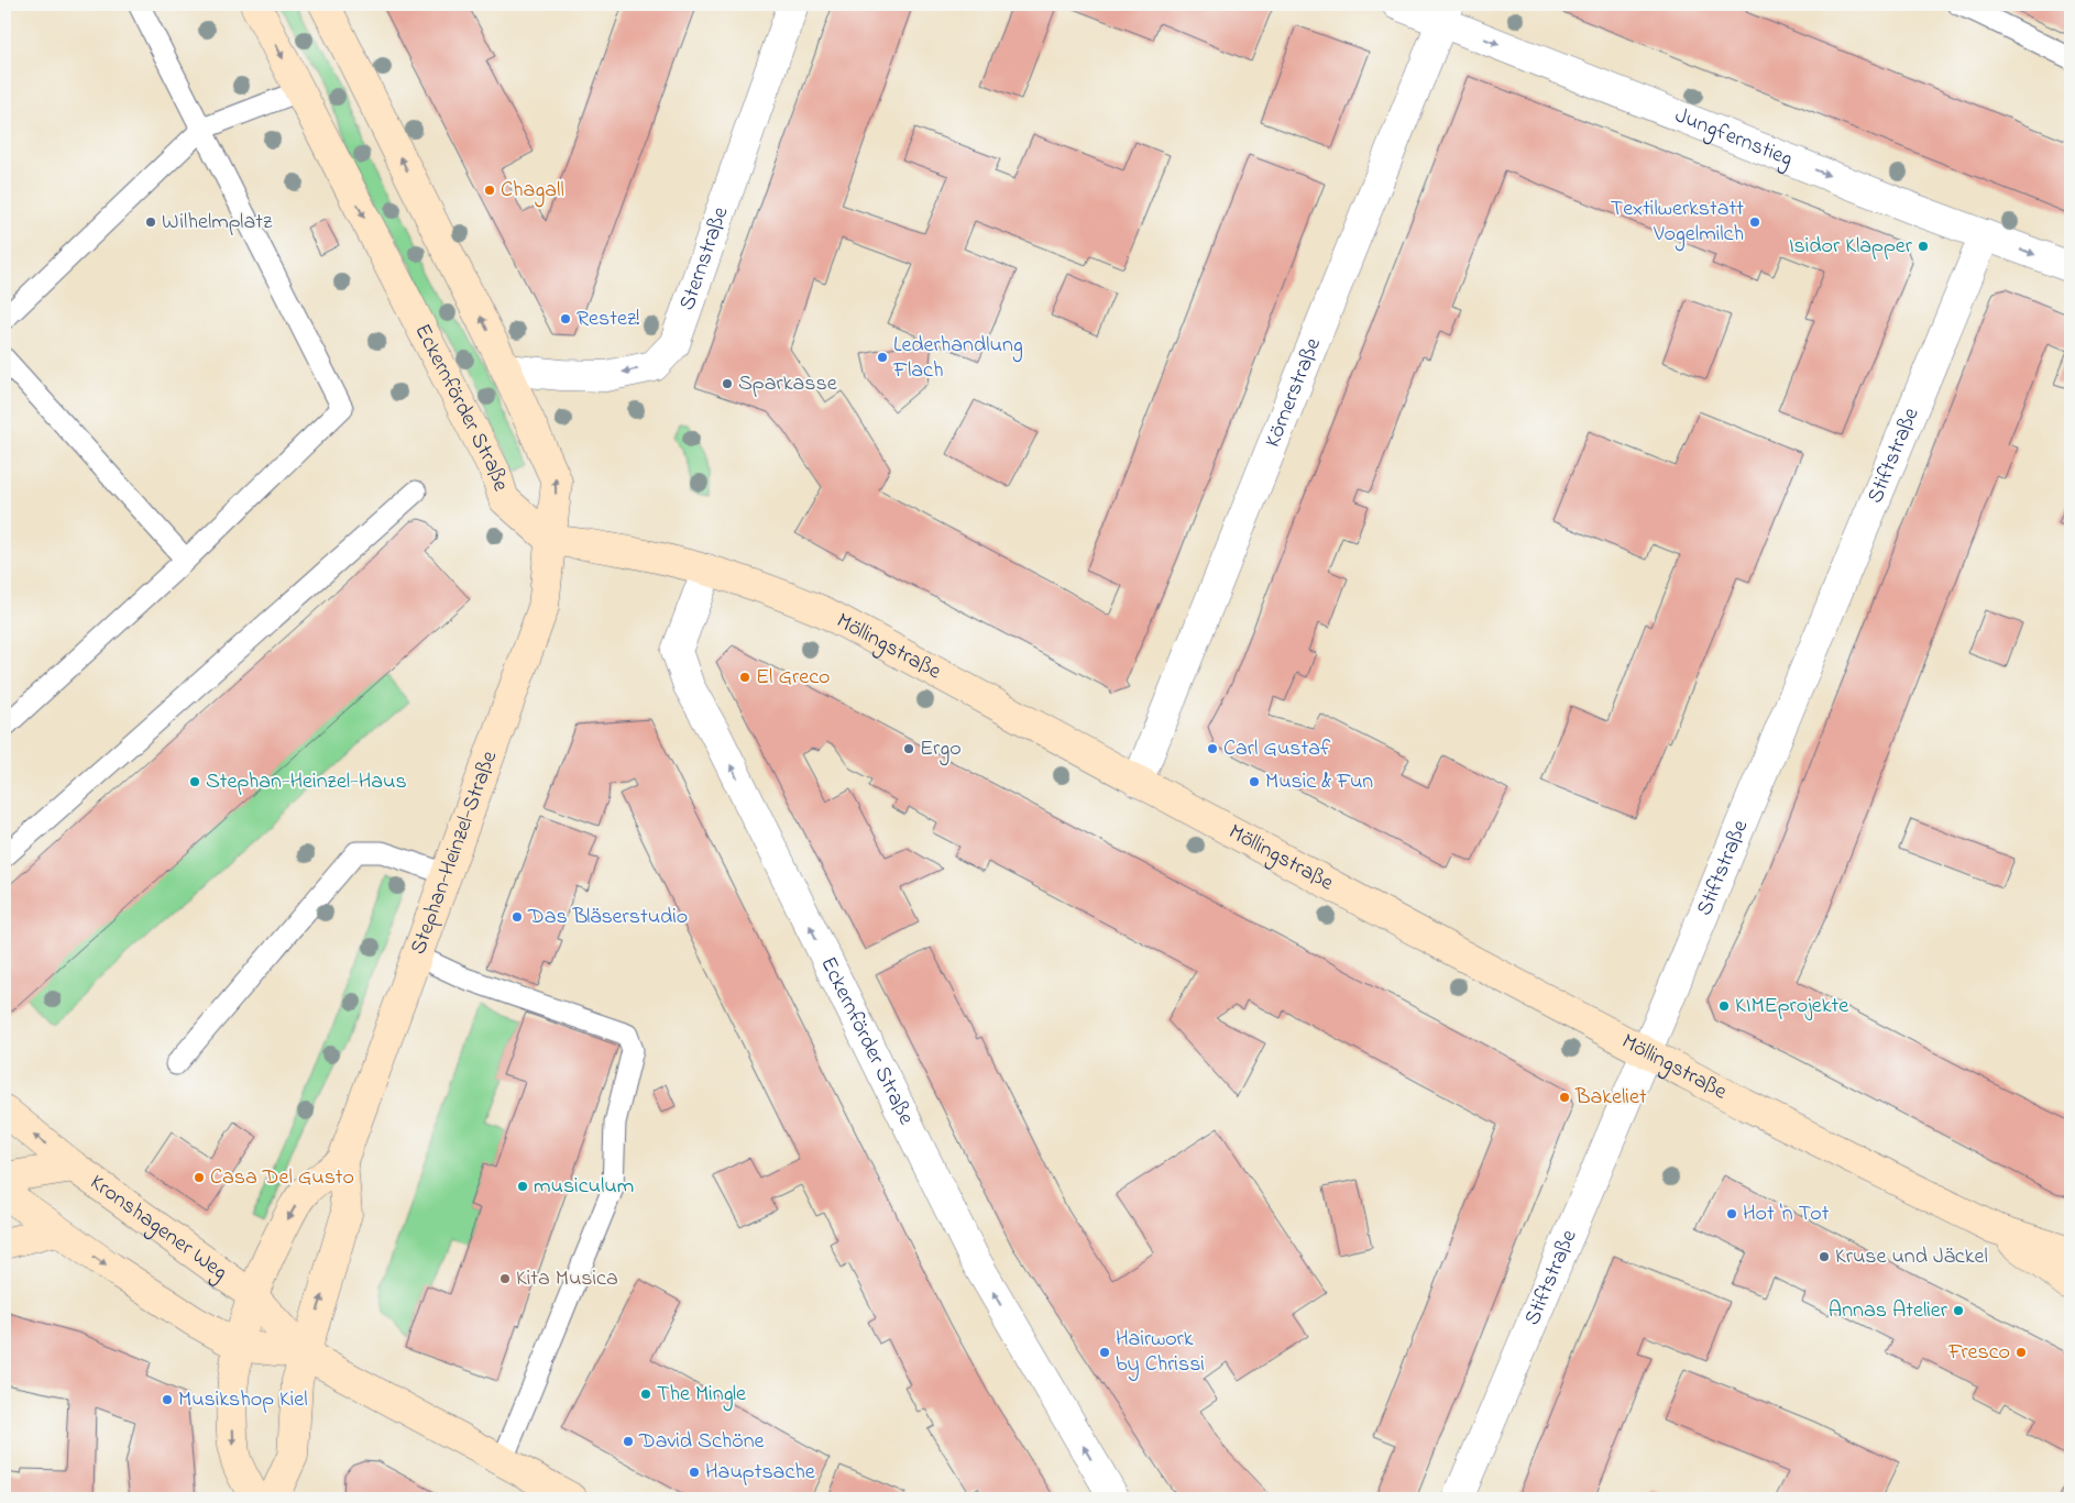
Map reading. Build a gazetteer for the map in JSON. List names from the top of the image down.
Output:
{
  "streets": {
    "main road": [
      "Eckernförder Straße",
      "Möllingstraße",
      "Stephan-Heinzel-Straße",
      "Kronshagener Weg"
    ],
    "street": [
      "Jungfernstieg",
      "Sternstraße",
      "Körnerstraße",
      "Stiftstraße"
    ]
  },
  "crossings": [
    ["Jungfernstieg", "Körnerstraße"],
    ["Jungfernstieg", "Stiftstraße"],
    ["Körnerstraße", "Möllingstraße"],
    ["Eckernförder Straße", "Möllingstraße"],
    ["Eckernförder Straße", "Stephan-Heinzel-Straße"],
    ["Stiftstraße", "Möllingstraße"],
    ["Möllingstraße", "Stephan-Heinzel-Straße"],
    ["Stephan-Heinzel-Straße", "Kronshagener Weg"]
  ],
  "one_way": ["Jungfernstieg", "Sternstraße"],
  "places": [
    "Chagall",
    "Wilhelmplatz",
    "Textilwerkstatt Vogelmilch",
    "Isidor Klapper",
    "Restez!",
    "Lederhandlung Flach",
    "Sparkasse",
    "El Greco",
    "Ergo",
    "Carl Gustaf",
    "Stephan-Heinzel-Haus",
    "Music & Fun",
    "Das Bläserstudio",
    "KIMEprojekte",
    "Bakeliet",
    "Casa Del Gusto",
    "musiculum",
    "Hot 'n Tot",
    "Kruse und Jäckel",
    "Kita Musica",
    "Annas Atelier",
    "Hairwork by Chrissi",
    "Fresco",
    "The Mingle",
    "Musikshop Kiel",
    "David Schöne",
    "Hauptsache"
  ]
}
